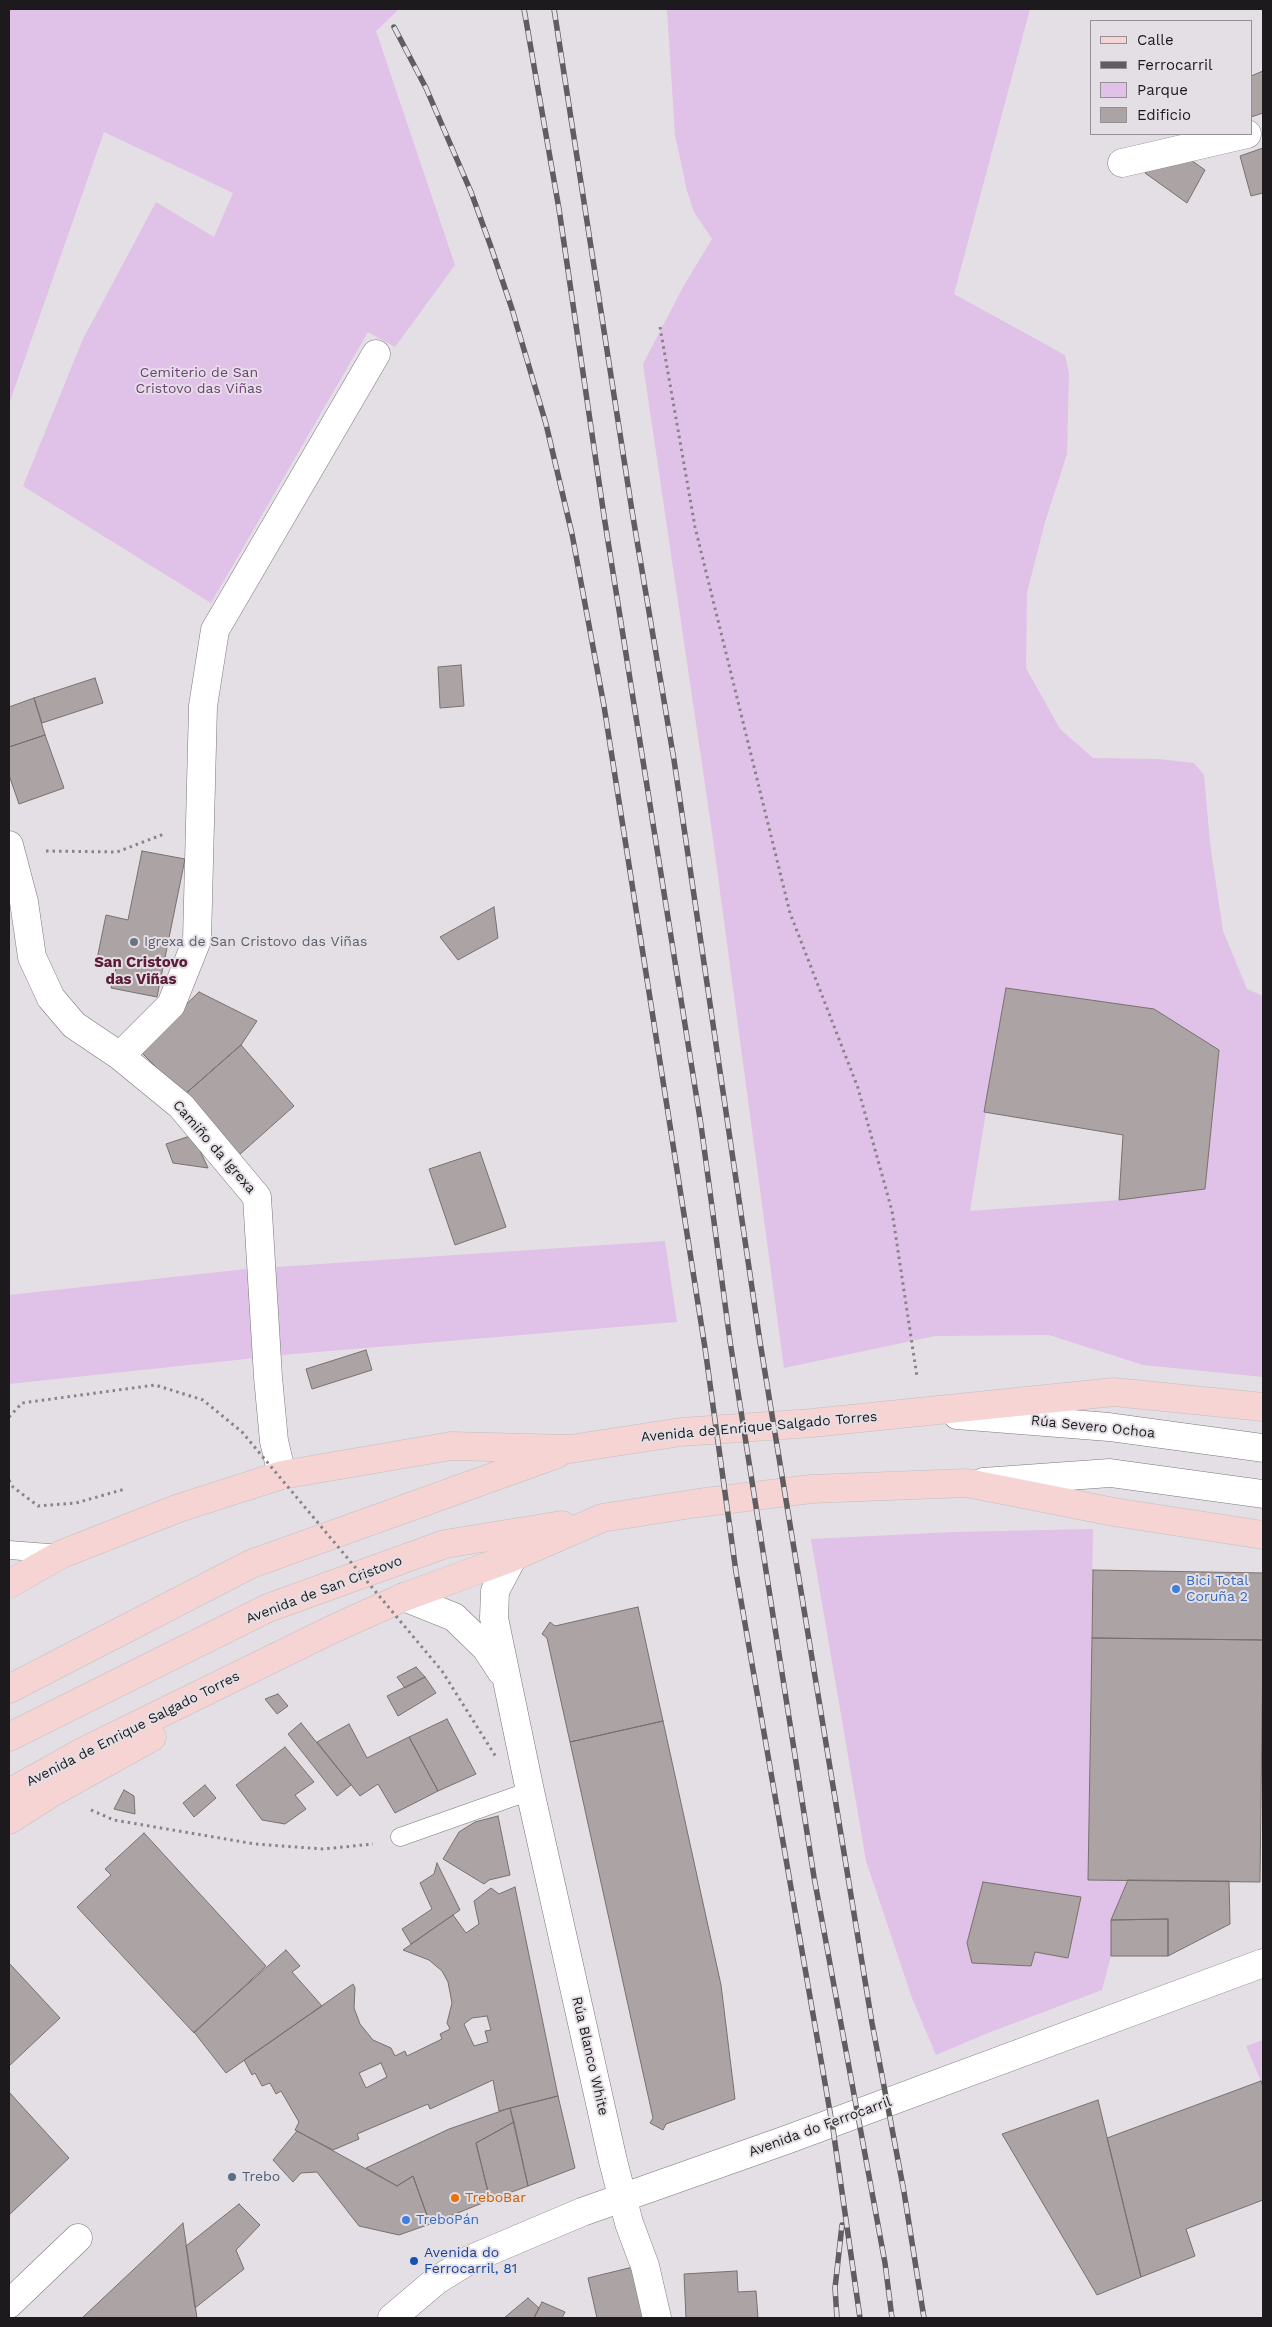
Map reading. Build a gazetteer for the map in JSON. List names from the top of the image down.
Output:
{
  "streets": {
    "main road": ["Avenida de Enrique Salgado Torres", "Avenida de San Cristovo"],
    "street": [
      "Camiño da Igrexa",
      "Rúa Severo Ochoa",
      "Rúa Blanco White",
      "Avenida do Ferrocarril"
    ]
  },
  "crossings": [
    ["Camiño da Igrexa", "Avenida de Enrique Salgado Torres"],
    ["Avenida de Enrique Salgado Torres", "Rúa Severo Ochoa"],
    ["Avenida de Enrique Salgado Torres", "Avenida de San Cristovo"],
    ["Avenida de Enrique Salgado Torres", "Rúa Blanco White"],
    ["Rúa Blanco White", "Avenida do Ferrocarril"]
  ],
  "districts": ["San Cristovo das Viñas"],
  "parks": ["Cemiterio de San Cristovo das Viñas"],
  "places": [
    "Igrexa de San Cristovo das Viñas",
    "Bici Total Coruña 2",
    "Trebo",
    "TreboBar",
    "TreboPán",
    "Avenida do Ferrocarril, 81"
  ],
  "legend": [
    "Calle",
    "Ferrocarril",
    "Parque",
    "Edificio"
  ]
}
